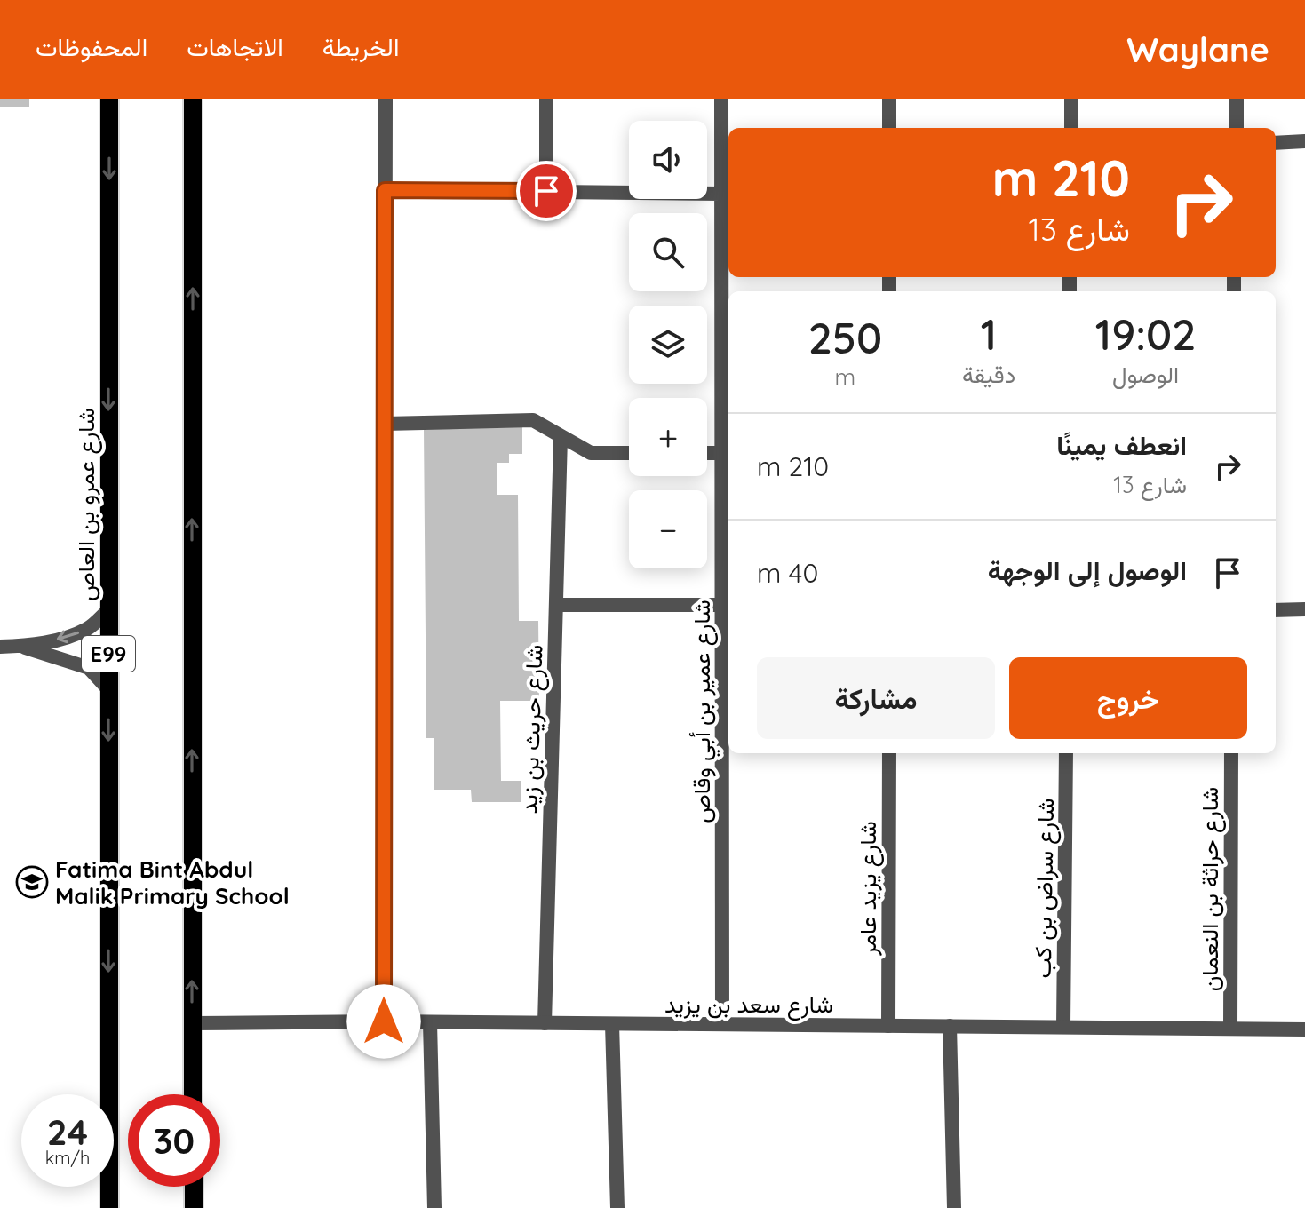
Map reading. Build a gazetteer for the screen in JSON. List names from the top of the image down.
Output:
{
  "streets": {
    "main road": ["شارع عمرو بن العاص", "E99"],
    "street": [
      "شارع عمير بن أبي وقاص",
      "شارع حريث بن زيد",
      "شارع يزيد عامر",
      "شارع سراض بن كب",
      "شارع حراثة بن النعمان",
      "شارع سعد بن يزيد"
    ]
  },
  "crossings": [
    ["شارع عمير بن أبي وقاص", "شارع سعد بن يزيد"],
    ["شارع حريث بن زيد", "شارع سعد بن يزيد"],
    ["شارع يزيد عامر", "شارع سعد بن يزيد"],
    ["شارع سراض بن كب", "شارع سعد بن يزيد"],
    ["شارع حراثة بن النعمان", "شارع سعد بن يزيد"]
  ],
  "places": {
    "school or university": ["Fatima Bint Abdul Malik Primary School"]
  },
  "page": {
    "header": "Waylane",
    "nav": ["الخريطة", "الاتجاهات", "المحفوظات"],
    "map_buttons": ["+", "−"],
    "turn": ["210 m", "شارع 13"],
    "eta": [
      "19:02",
      "الوصول",
      "1",
      "دقيقة",
      "250",
      "m"
    ],
    "list": [
      {
        "name": "انعطف يمينًا",
        "note": "شارع 13",
        "value": "210 m"
      },
      {
        "name": "الوصول إلى الوجهة",
        "value": "40 m"
      }
    ],
    "buttons": ["خروج", "مشاركة"],
    "speed": "24 km/h",
    "limit": "30"
  }
}
